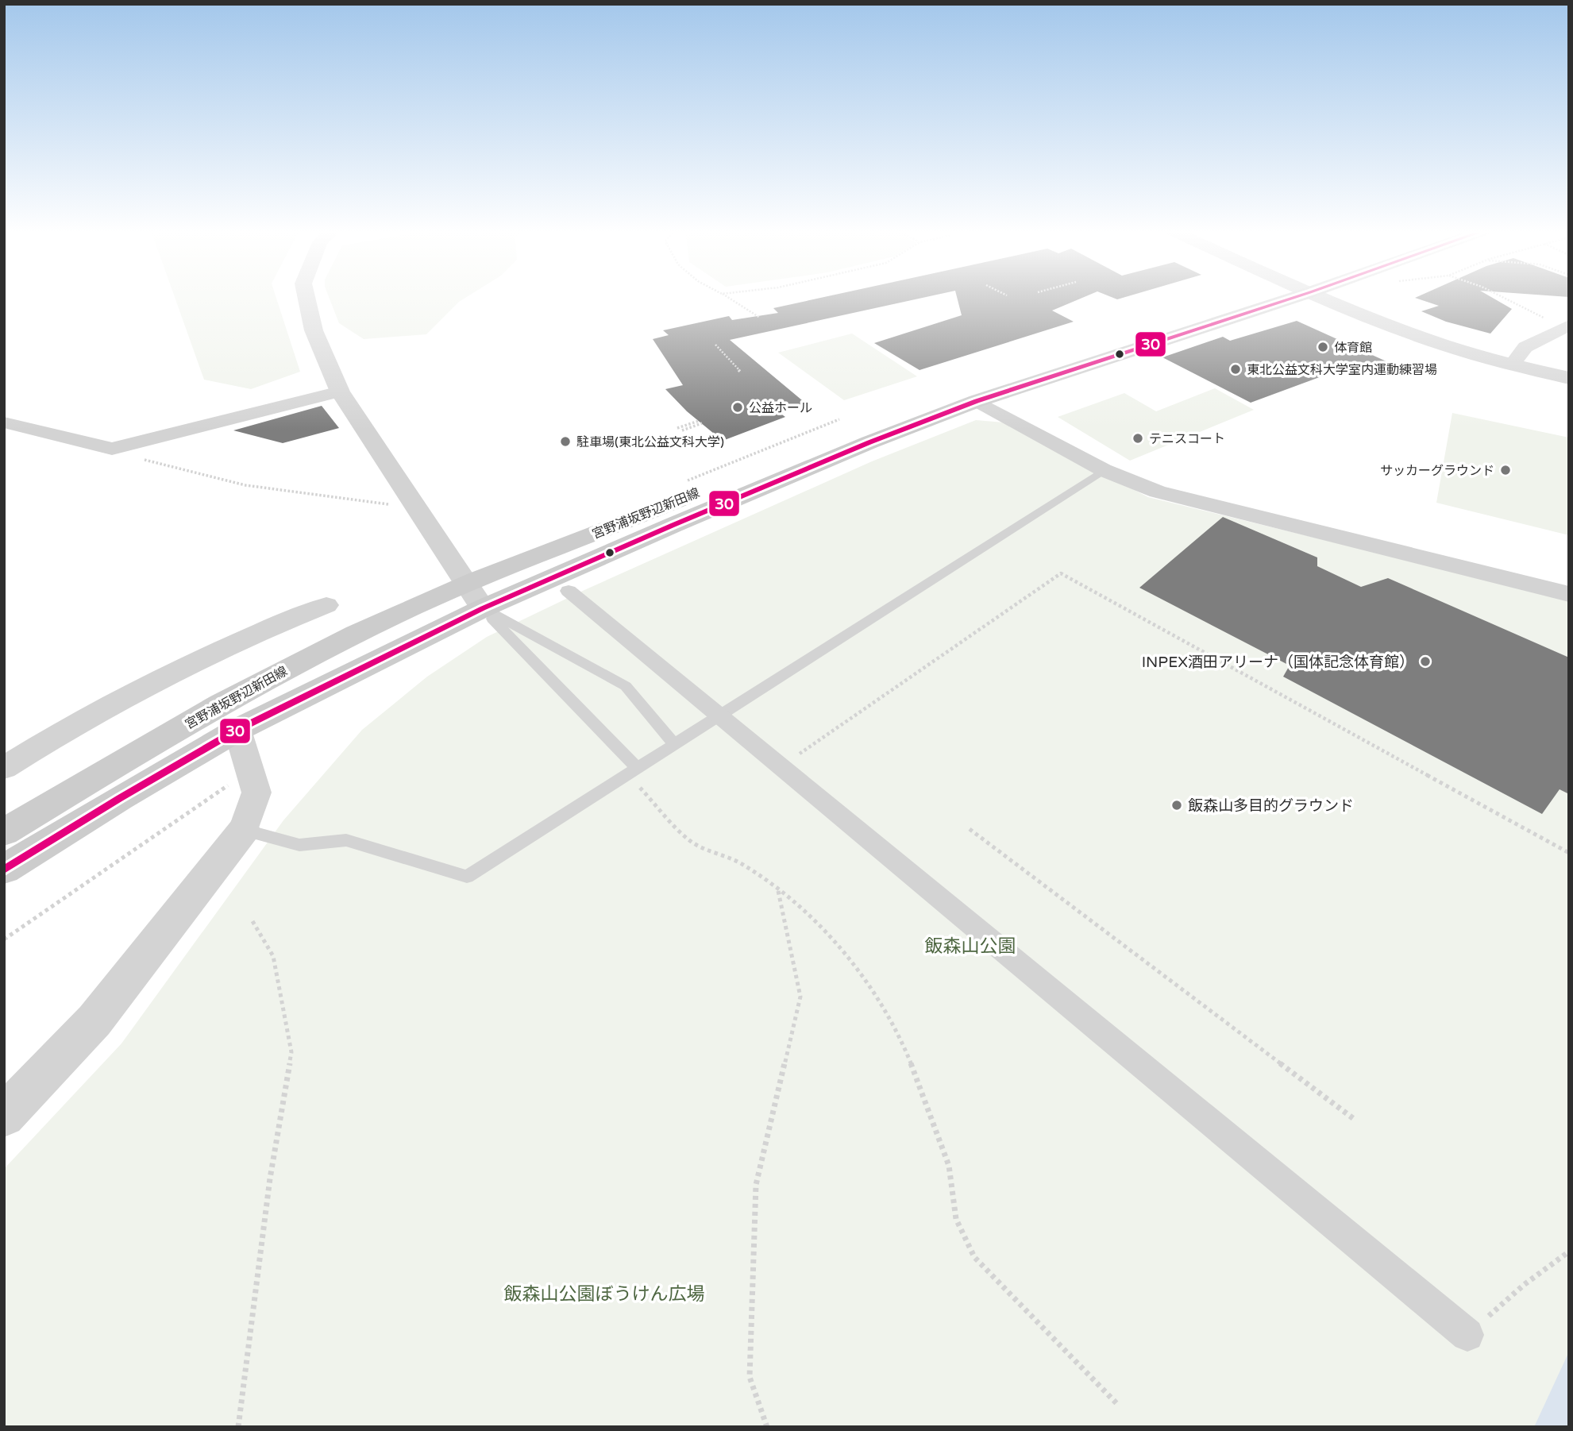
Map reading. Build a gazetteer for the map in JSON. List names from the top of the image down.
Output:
{
  "streets": {
    "main road": ["宮野浦坂野辺新田線"]
  },
  "parks": ["飯森山公園", "飯森山公園ぼうけん広場"],
  "places": [
    "体育館",
    "東北公益文科大学室内運動練習場",
    "公益ホール",
    "テニスコート",
    "駐車場(東北公益文科大学)",
    "サッカーグラウンド",
    "INPEX酒田アリーナ（国体記念体育館）",
    "飯森山多目的グラウンド"
  ],
  "lines": ["transit line 30"]
}
